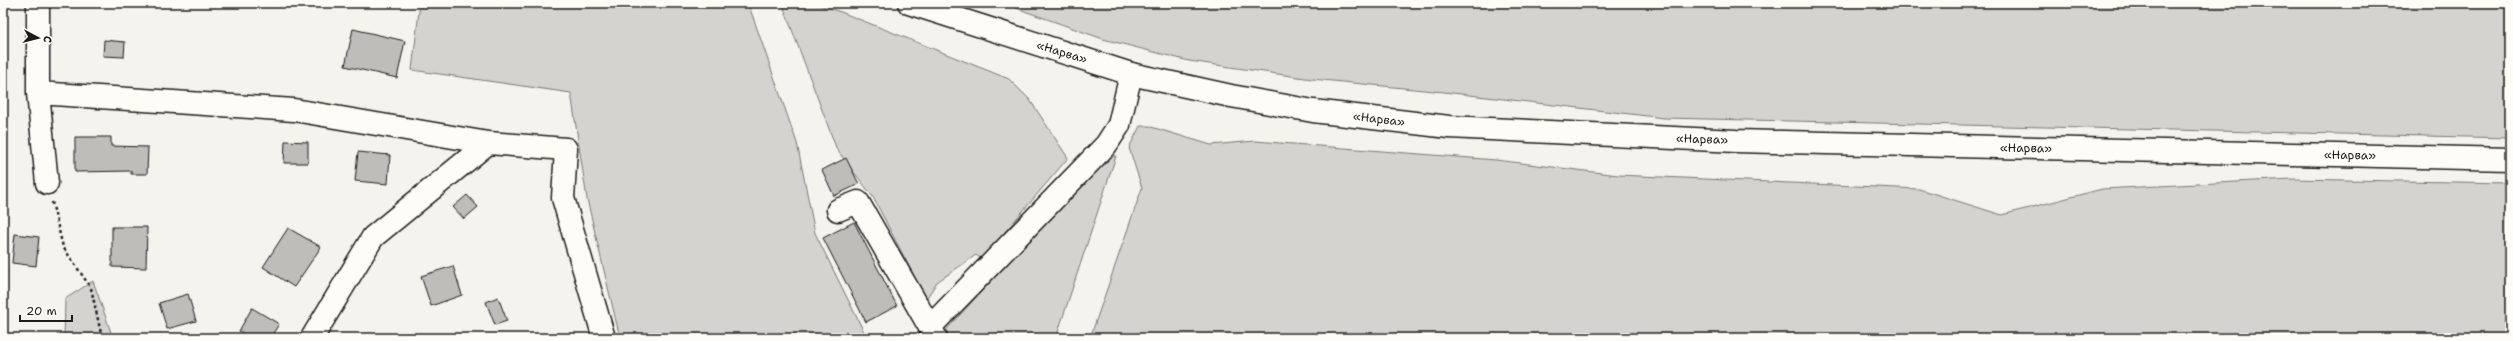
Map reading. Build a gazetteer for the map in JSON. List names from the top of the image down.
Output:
{
  "streets": {
    "main road": ["«Нарва»"]
  },
  "scale_bar": "20 m",
  "north": "right"
}
